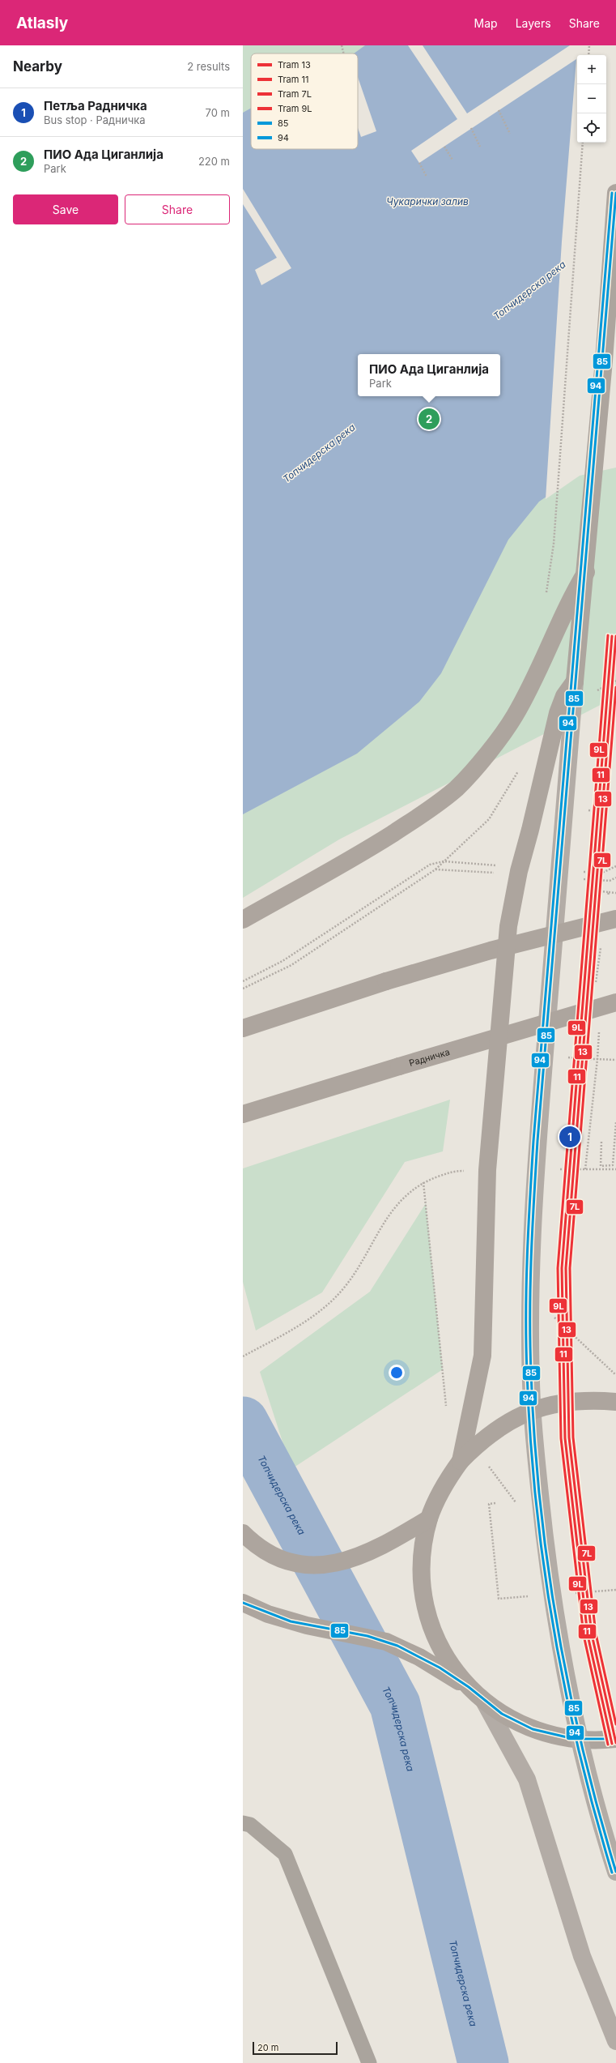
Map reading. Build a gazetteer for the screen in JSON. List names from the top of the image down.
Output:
{
  "streets": {
    "main road": ["Радничка"]
  },
  "water": ["Чукарички залив", "Топчидерска река"],
  "lines": [
    "transit line 85",
    "transit line 94",
    "tram line 9L",
    "tram line 13",
    "tram line 11",
    "tram line 7L"
  ],
  "legend": [
    "Tram 13",
    "Tram 11",
    "Tram 7L",
    "Tram 9L",
    "85",
    "94"
  ],
  "scale_bar": "20 m",
  "page": {
    "header": "Atlasly",
    "nav": ["Map", "Layers", "Share"],
    "heading": ["Nearby", "2 results"],
    "map_buttons": ["+", "−"],
    "list": [
      {
        "mark": "1",
        "name": "Петља Радничка",
        "note": "Bus stop · Радничка",
        "value": "70 m"
      },
      {
        "mark": "2",
        "name": "ПИО Ада Циганлија",
        "note": "Park",
        "value": "220 m"
      }
    ],
    "buttons": ["Save", "Share"],
    "popup": ["ПИО Ада Циганлија", "Park"],
    "pins": ["2", "1"],
    "scale": "20 m"
  }
}
